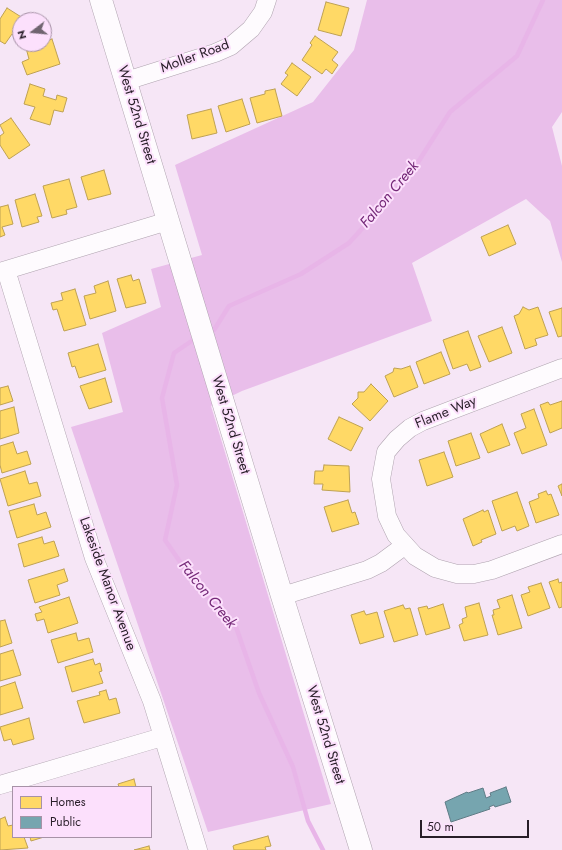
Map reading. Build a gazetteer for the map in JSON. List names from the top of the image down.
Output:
{
  "streets": {
    "street": [
      "Moller Road",
      "West 52nd Street",
      "Flame Way",
      "Lakeside Manor Avenue"
    ]
  },
  "crossings": [
    ["Moller Road", "West 52nd Street"]
  ],
  "water": ["Falcon Creek"],
  "legend": ["Homes", "Public"],
  "scale_bar": "50 m",
  "north": "left"
}
